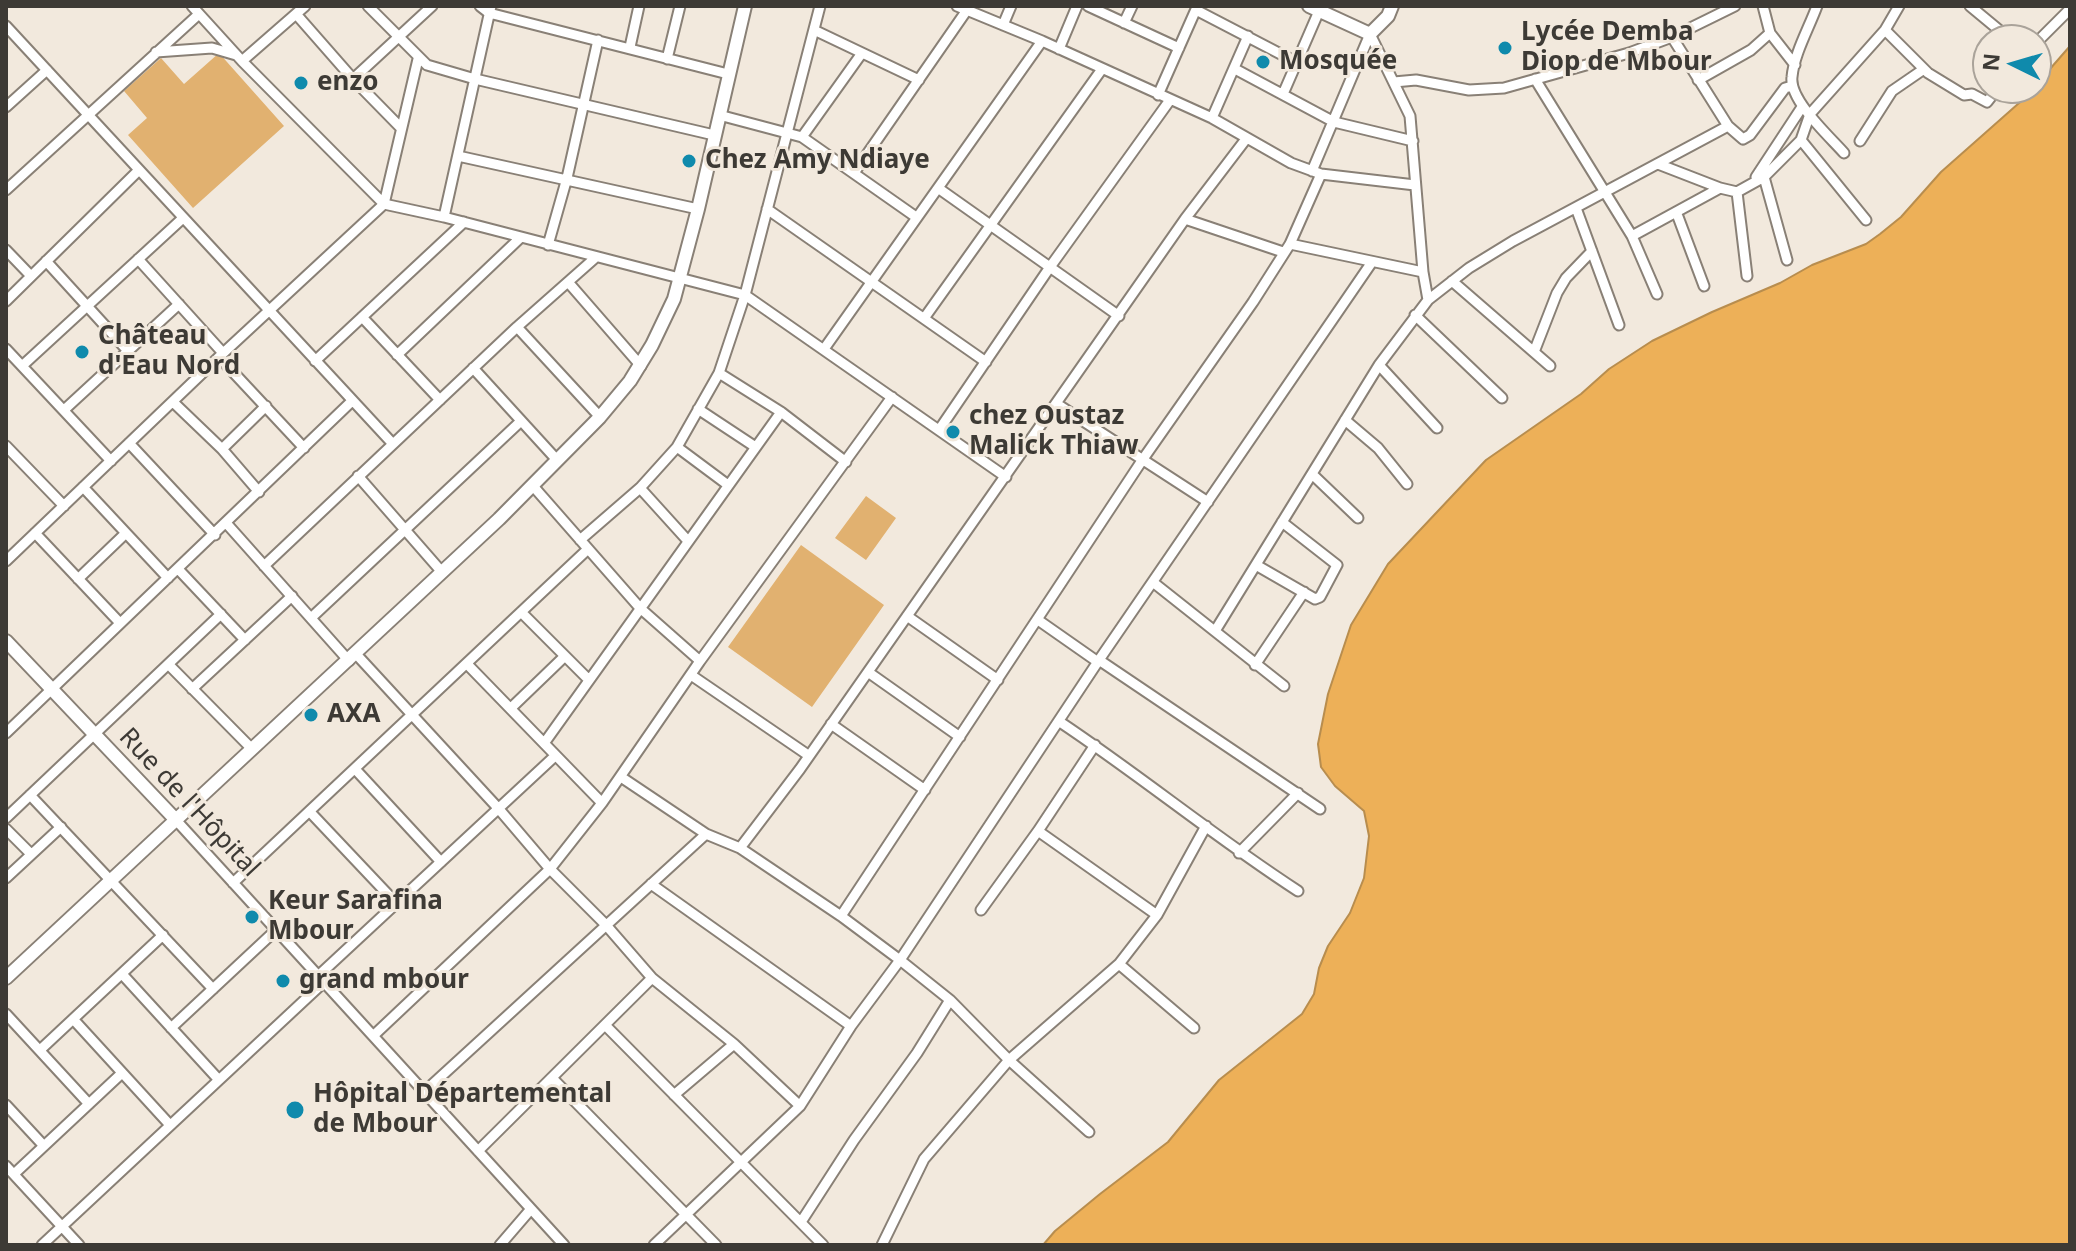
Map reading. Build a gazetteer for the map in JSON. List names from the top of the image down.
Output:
{
  "streets": {
    "main road": ["Rue de l'Hôpital"]
  },
  "places": [
    "Lycée Demba Diop de Mbour",
    "Mosquée",
    "enzo",
    "Chez Amy Ndiaye",
    "Château d'Eau Nord",
    "chez Oustaz Malick Thiaw",
    "AXA",
    "Keur Sarafina Mbour",
    "grand mbour",
    "Hôpital Départemental de Mbour"
  ],
  "north": "left"
}
